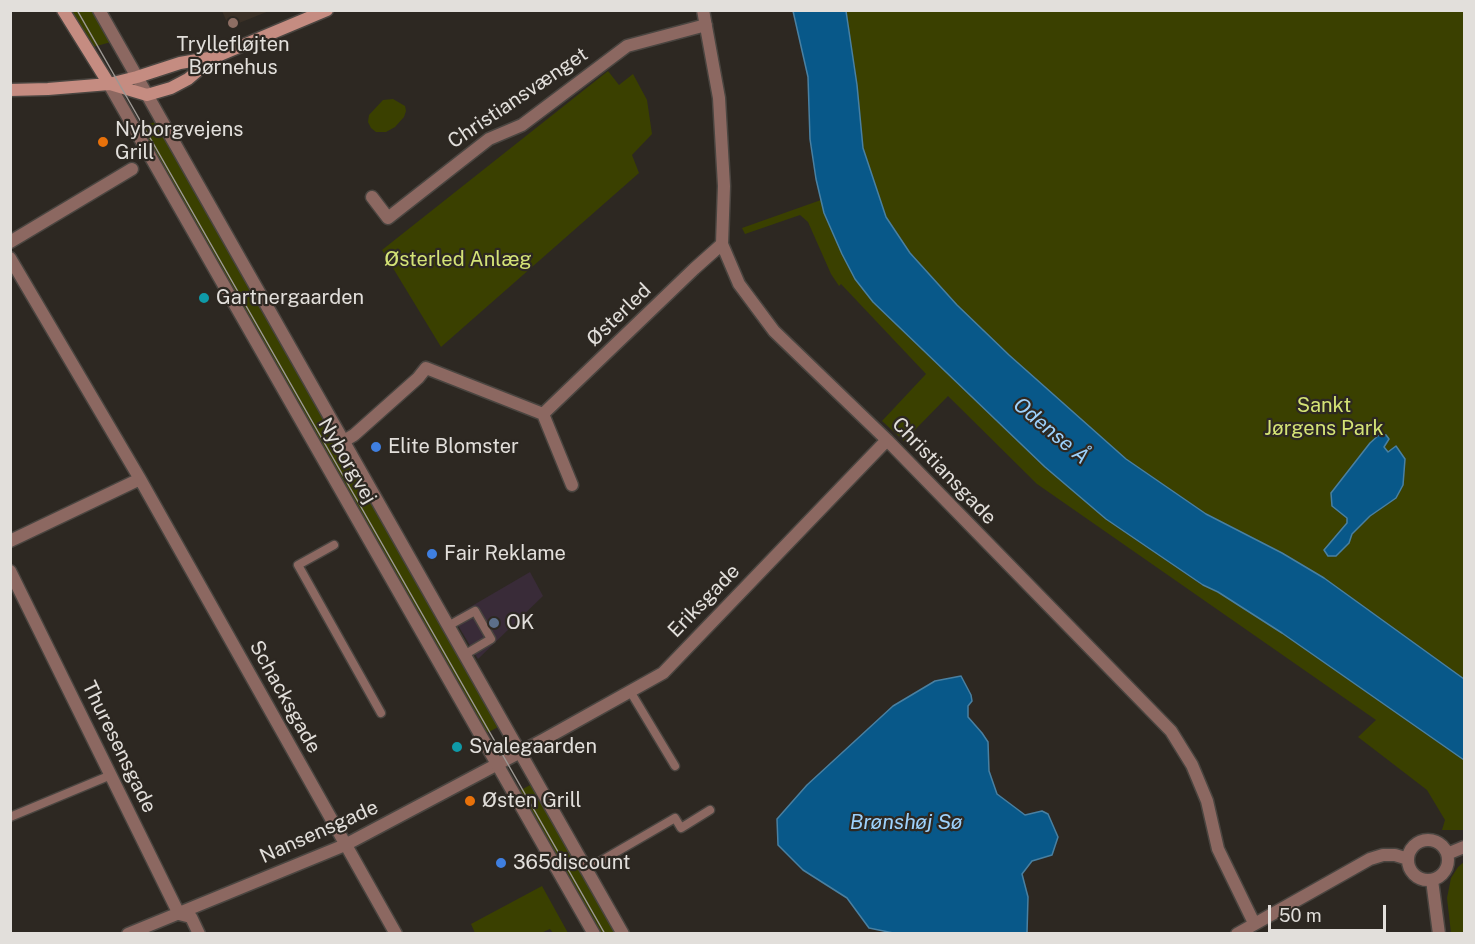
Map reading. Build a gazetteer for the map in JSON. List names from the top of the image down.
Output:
{
  "streets": {
    "main road": ["Nyborgvej"],
    "street": [
      "Christiansvænget",
      "Østerled",
      "Christiansgade",
      "Eriksgade",
      "Schacksgade",
      "Thuresensgade",
      "Nansensgade"
    ]
  },
  "crossings": [
    ["Christiansvænget", "Christiansgade"],
    ["Østerled", "Christiansgade"],
    ["Nyborgvej", "Eriksgade"],
    ["Nyborgvej", "Nansensgade"],
    ["Christiansgade", "Eriksgade"],
    ["Eriksgade", "Nansensgade"],
    ["Schacksgade", "Nansensgade"],
    ["Thuresensgade", "Nansensgade"]
  ],
  "water": ["Odense Å", "Brønshøj Sø"],
  "parks": ["Østerled Anlæg", "Sankt Jørgens Park"],
  "places": [
    "Tryllefløjten Børnehus",
    "Nyborgvejens Grill",
    "Gartnergaarden",
    "Elite Blomster",
    "Fair Reklame",
    "OK",
    "Svalegaarden",
    "Østen Grill",
    "365discount"
  ],
  "scale_bar": "50 m"
}
